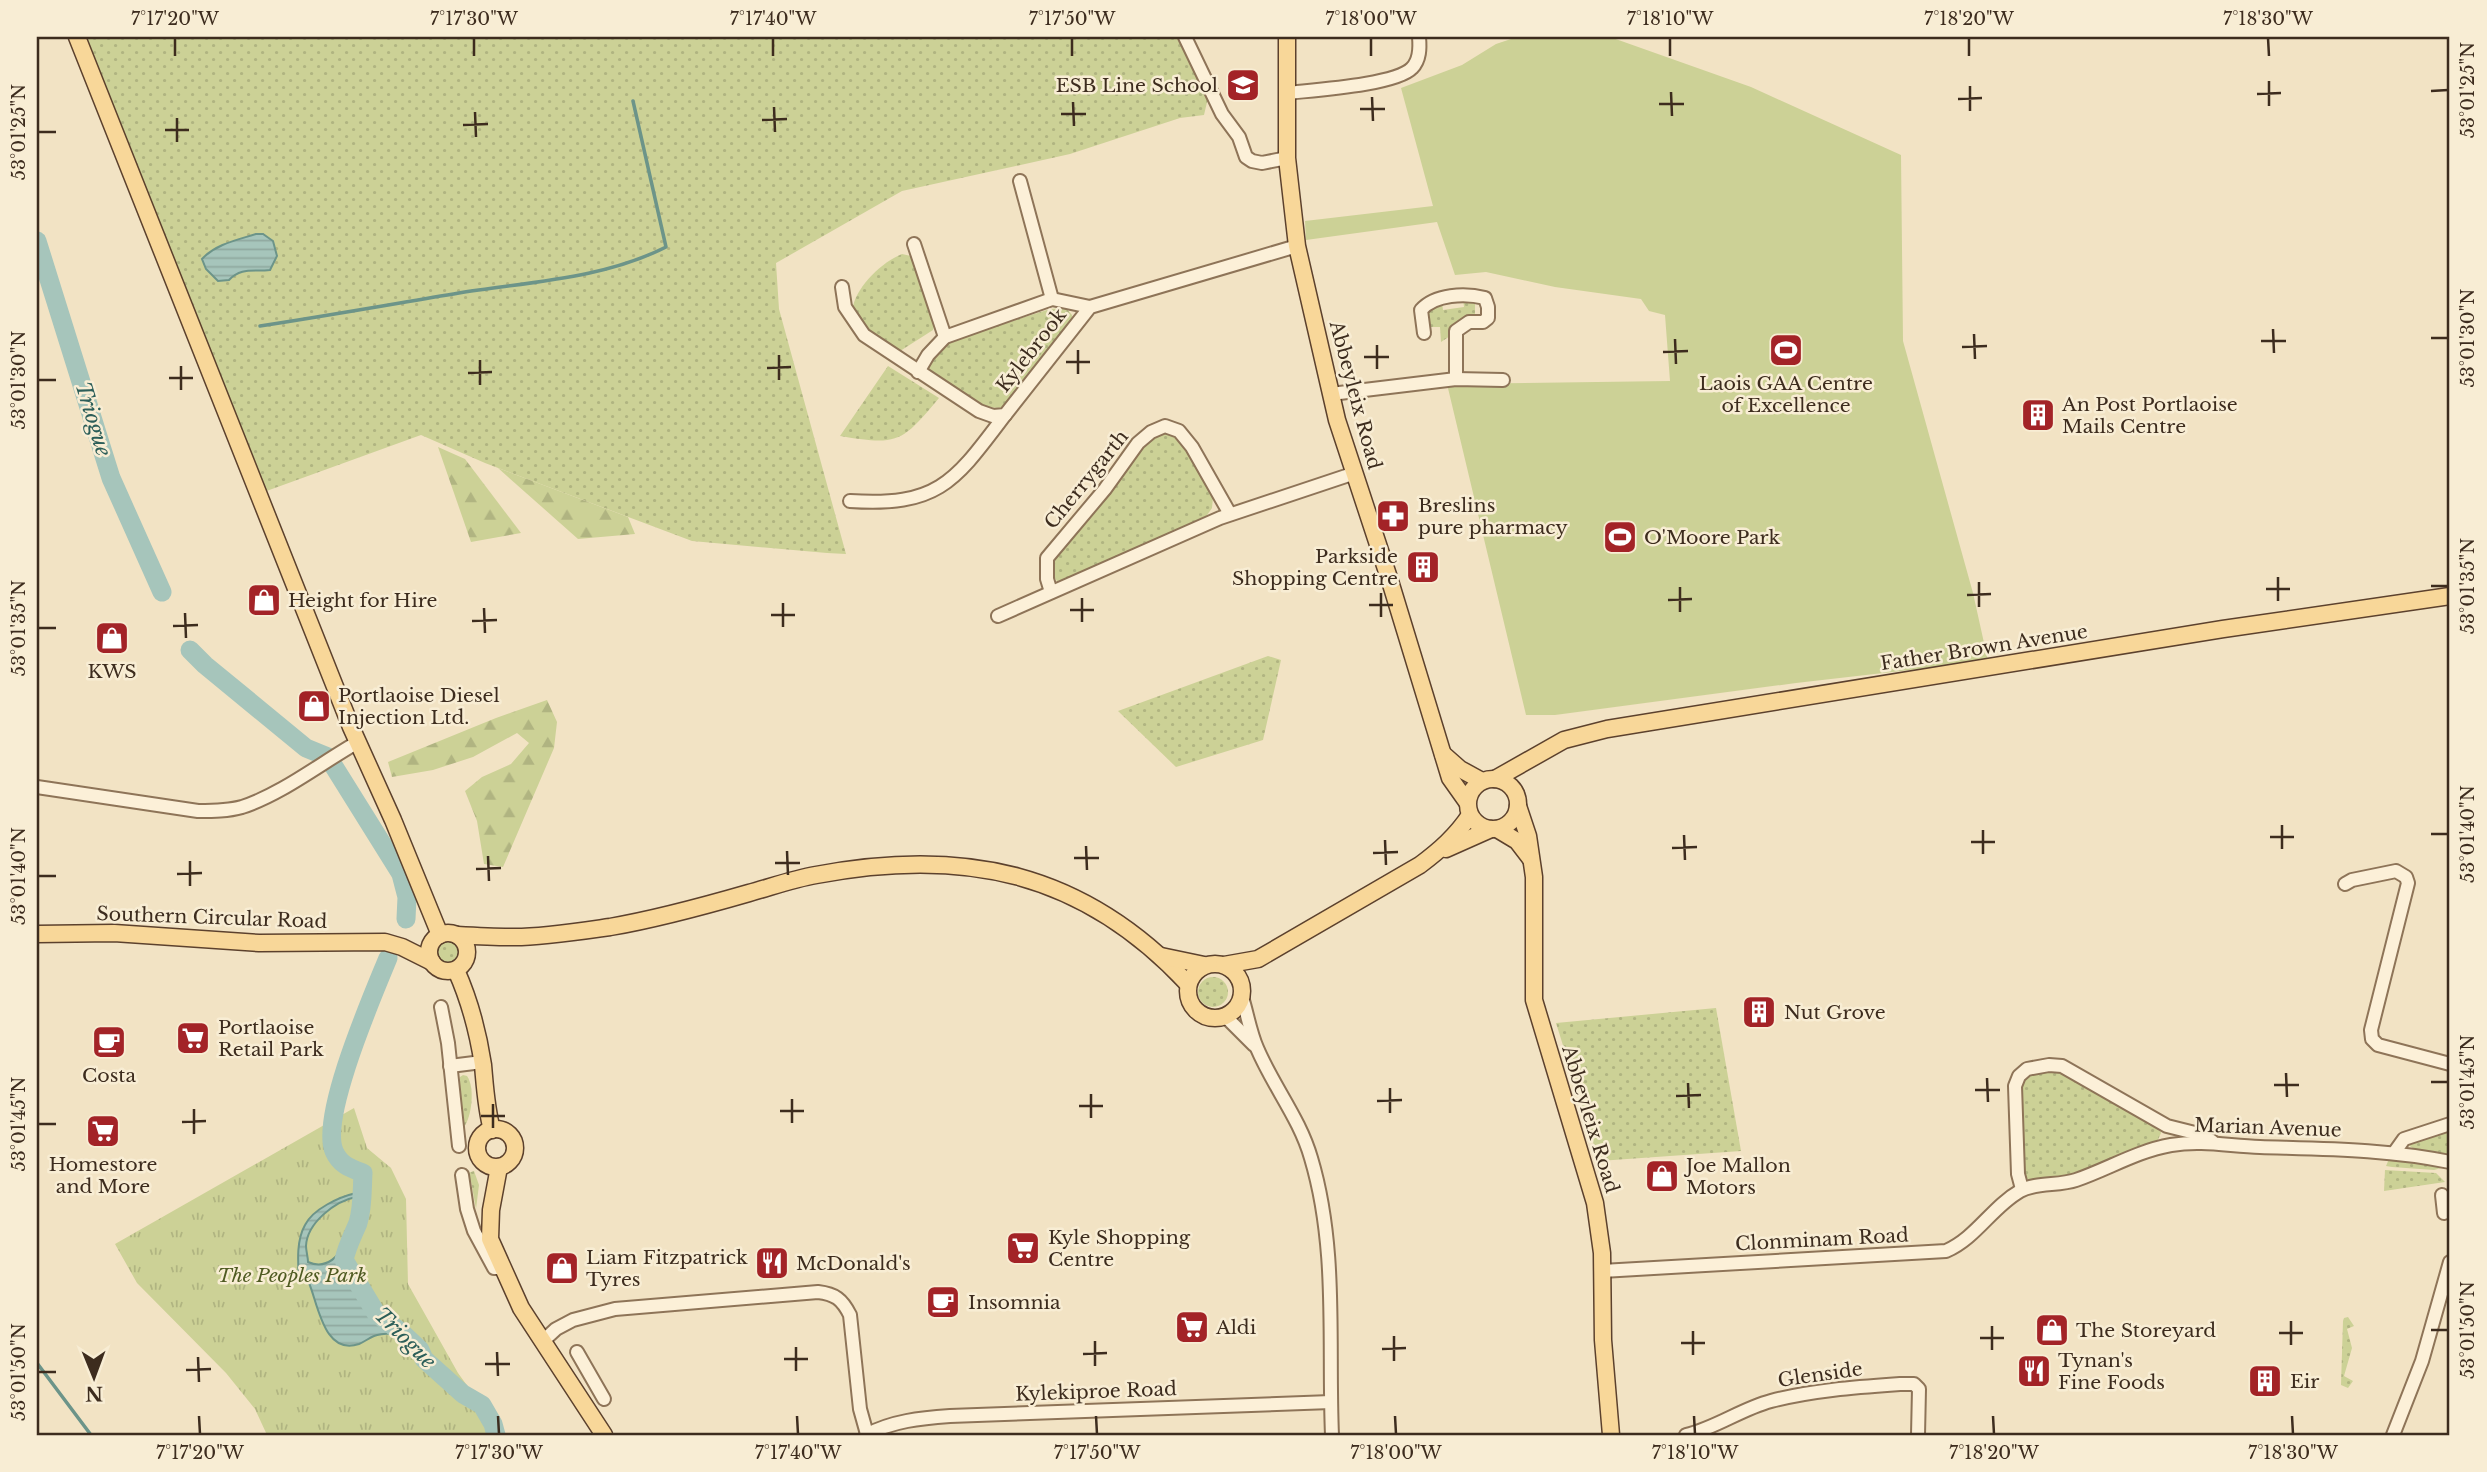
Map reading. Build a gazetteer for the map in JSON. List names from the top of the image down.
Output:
{
  "streets": {
    "main road": ["Abbeyleix Road", "Father Brown Avenue", "Southern Circular Road"],
    "street": [
      "Kylebrook",
      "Cherrygarth",
      "Marian Avenue",
      "Clonminam Road",
      "Glenside",
      "Kylekiproe Road"
    ]
  },
  "crossings": [
    ["Kylebrook", "Abbeyleix Road"],
    ["Abbeyleix Road", "Father Brown Avenue"],
    ["Abbeyleix Road", "Clonminam Road"],
    ["Marian Avenue", "Clonminam Road"]
  ],
  "water": ["Triogue"],
  "parks": ["The Peoples Park"],
  "places": {
    "school or university": ["ESB Line School"],
    "sports": ["Laois GAA Centre of Excellence", "O'Moore Park"],
    "building": [
      "An Post Portlaoise Mails Centre",
      "Parkside Shopping Centre",
      "Nut Grove",
      "Eir"
    ],
    "pharmacy": ["Breslins pure pharmacy"],
    "shop": [
      "Height for Hire",
      "KWS",
      "Portlaoise Diesel Injection Ltd.",
      "Joe Mallon Motors",
      "Liam Fitzpatrick Tyres",
      "The Storeyard"
    ],
    "supermarket": [
      "Portlaoise Retail Park",
      "Homestore and More",
      "Kyle Shopping Centre",
      "Aldi"
    ],
    "cafe": ["Costa", "Insomnia"],
    "restaurant": ["McDonald's", "Tynan's Fine Foods"]
  },
  "north": "bottom",
  "coordinates": [
    "7°17'20\"W",
    "7°17'30\"W",
    "7°17'40\"W",
    "7°17'50\"W",
    "7°18'00\"W",
    "7°18'10\"W",
    "7°18'20\"W",
    "7°18'30\"W",
    "53°01'25\"N",
    "53°01'30\"N",
    "53°01'35\"N",
    "53°01'40\"N",
    "53°01'45\"N",
    "53°01'50\"N"
  ]
}
